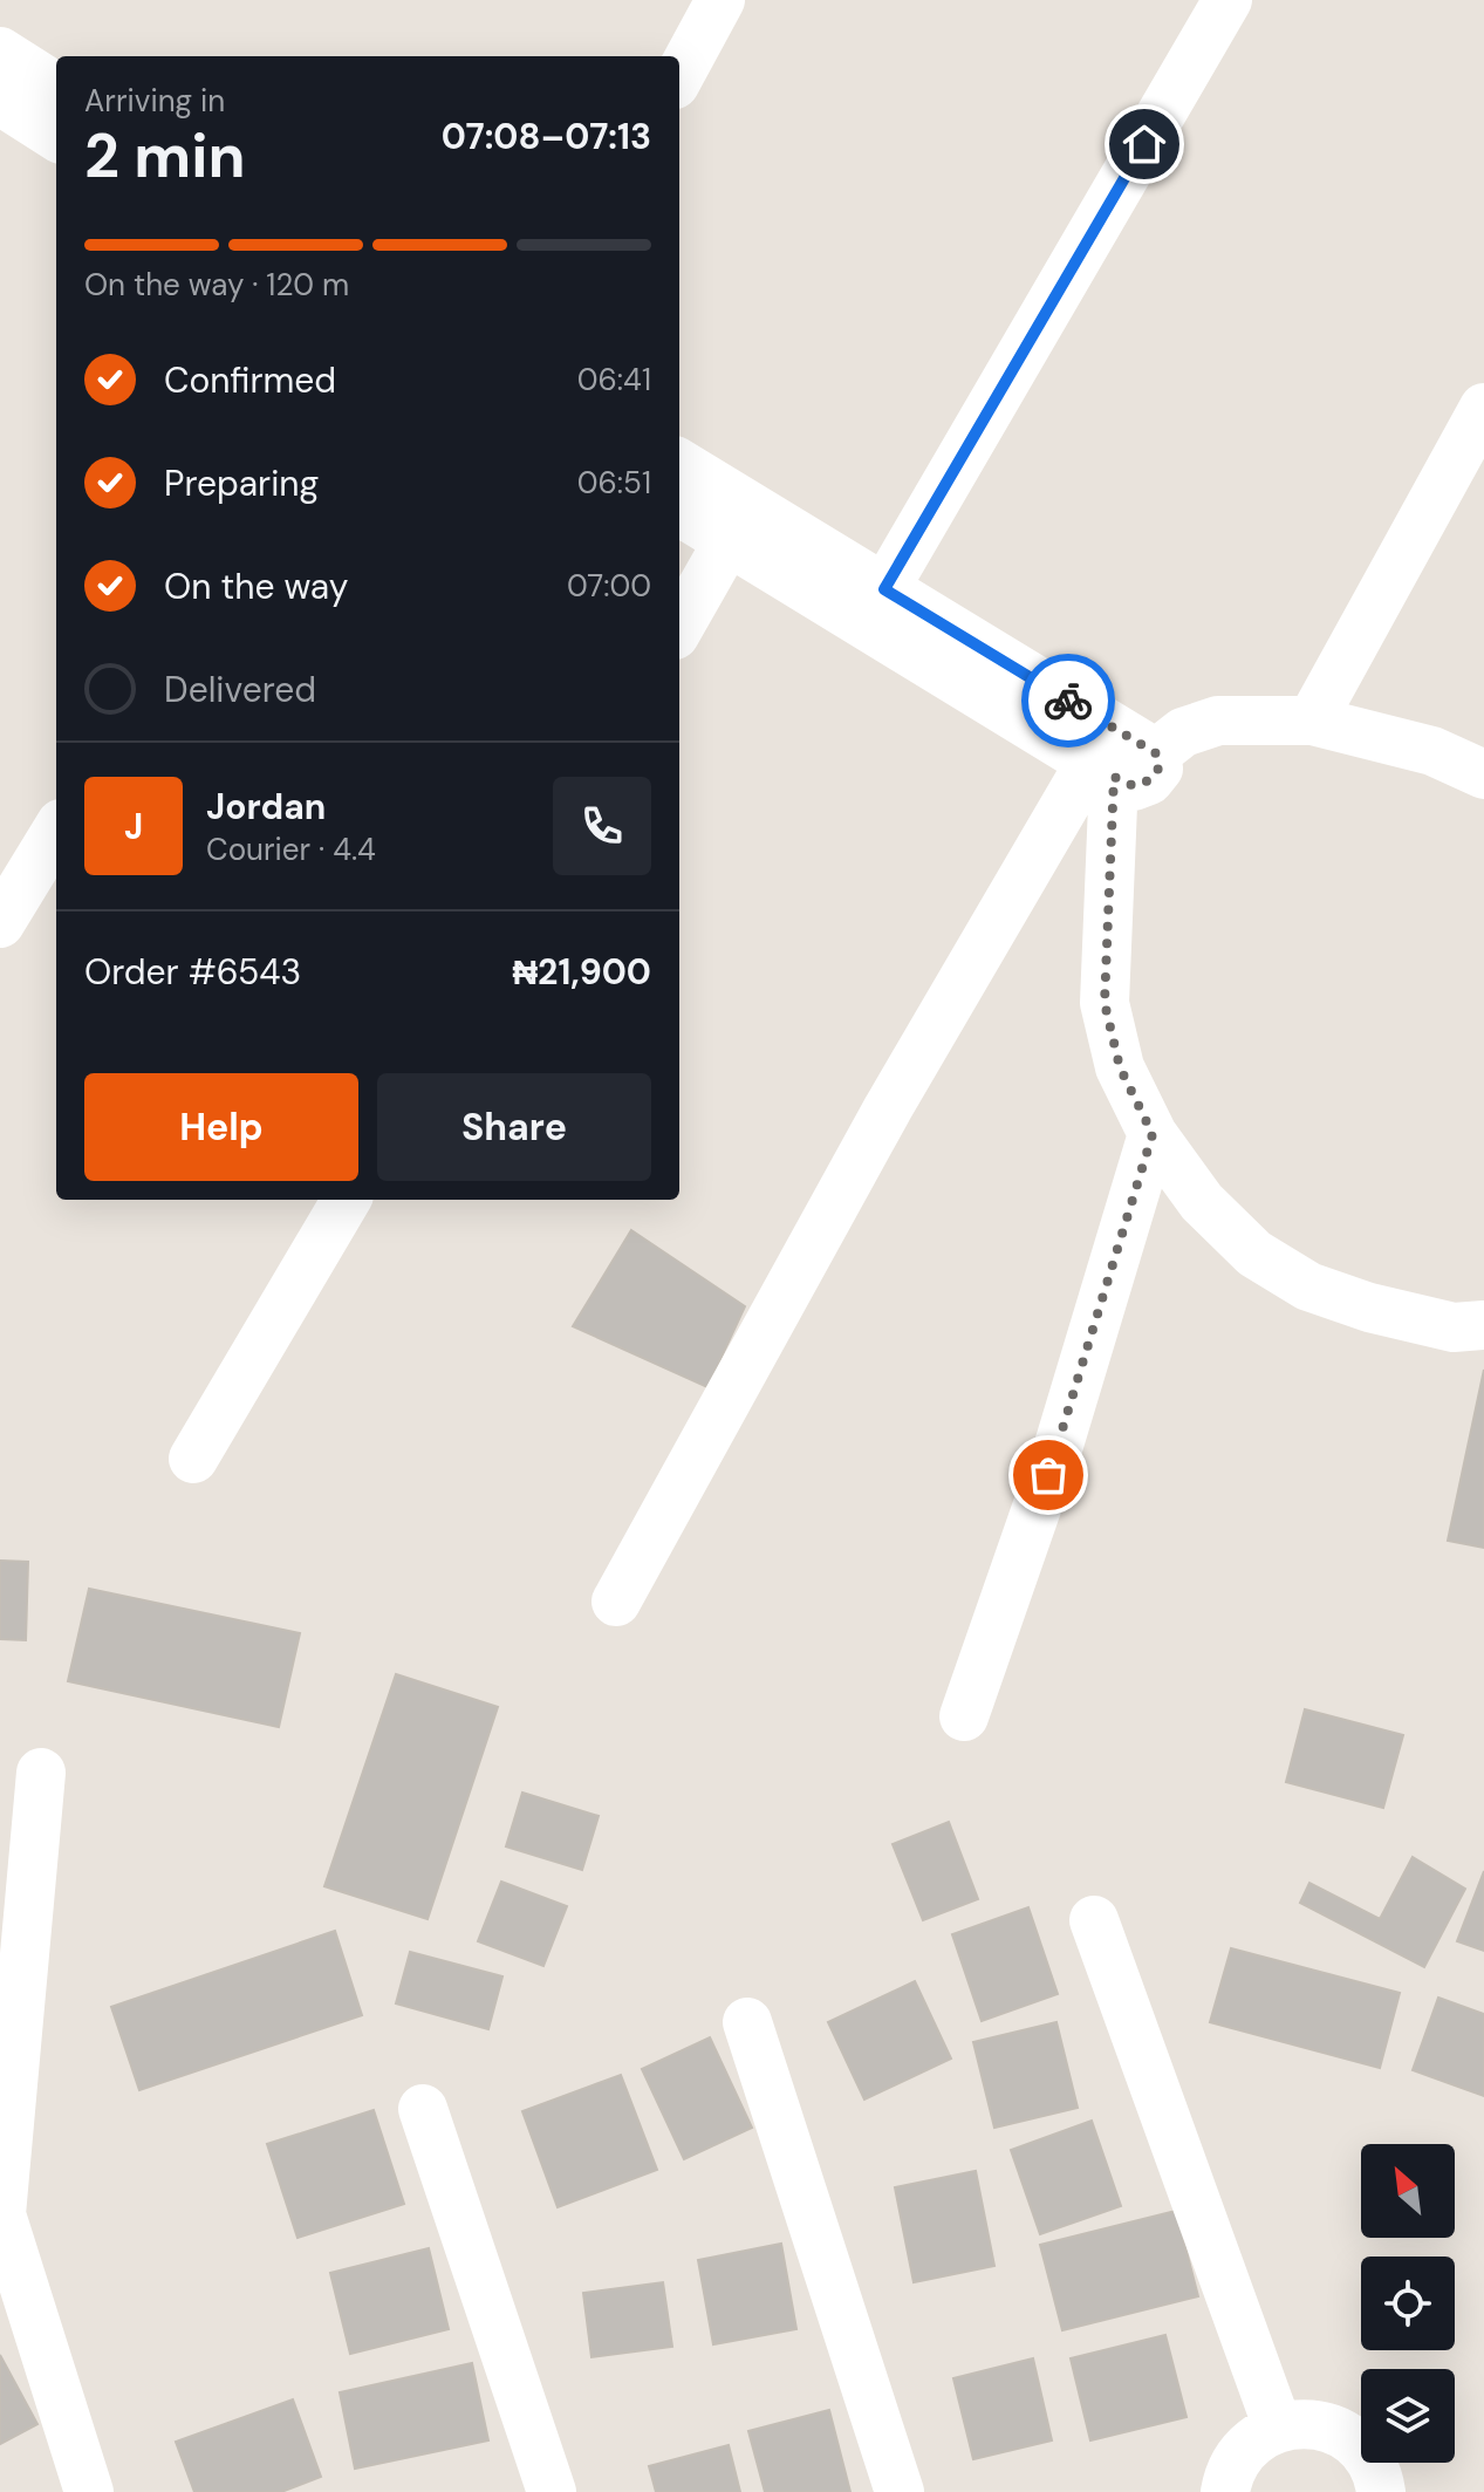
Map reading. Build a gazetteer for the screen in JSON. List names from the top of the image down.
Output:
{
  "north": "top left",
  "page": {
    "heading": ["2 min", "Arriving in", "07:08–07:13"],
    "panel": [
      "Jordan",
      "Courier · 4.4",
      "Order #6543",
      "₦21,900"
    ],
    "bar": "On the way · 120 m",
    "list": [
      ["Confirmed", "06:41"],
      ["Preparing", "06:51"],
      ["On the way", "07:00"],
      "Delivered"
    ],
    "round": "J",
    "buttons": ["Help", "Share"]
  }
}
